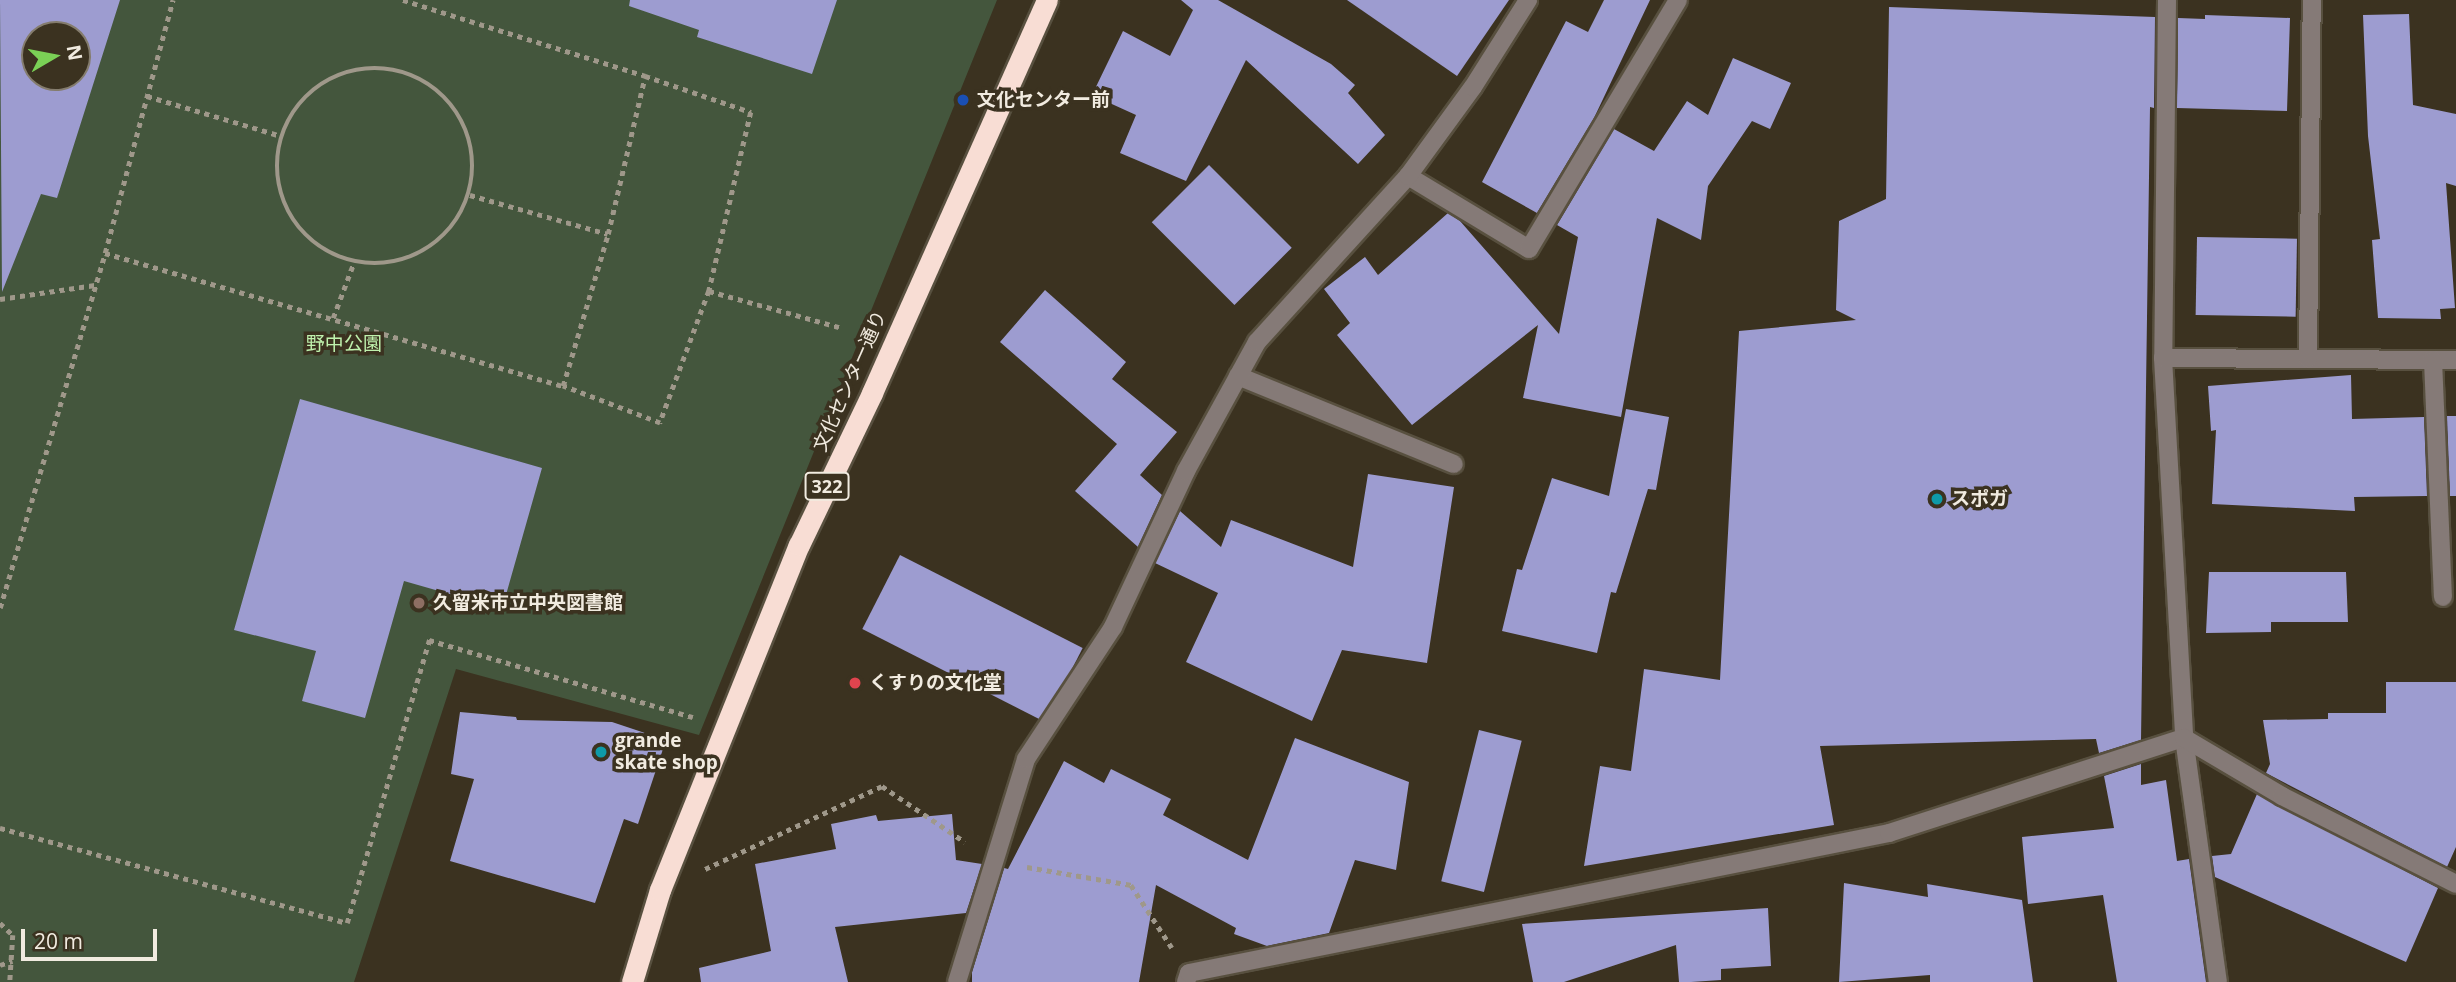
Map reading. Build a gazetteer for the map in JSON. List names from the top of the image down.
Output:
{
  "streets": {
    "highway": ["文化センター通り", "322"]
  },
  "parks": ["野中公園"],
  "places": [
    "文化センター前",
    "スポガ",
    "久留米市立中央図書館",
    "くすりの文化堂",
    "grande skate shop"
  ],
  "scale_bar": "20 m",
  "north": "right"
}
